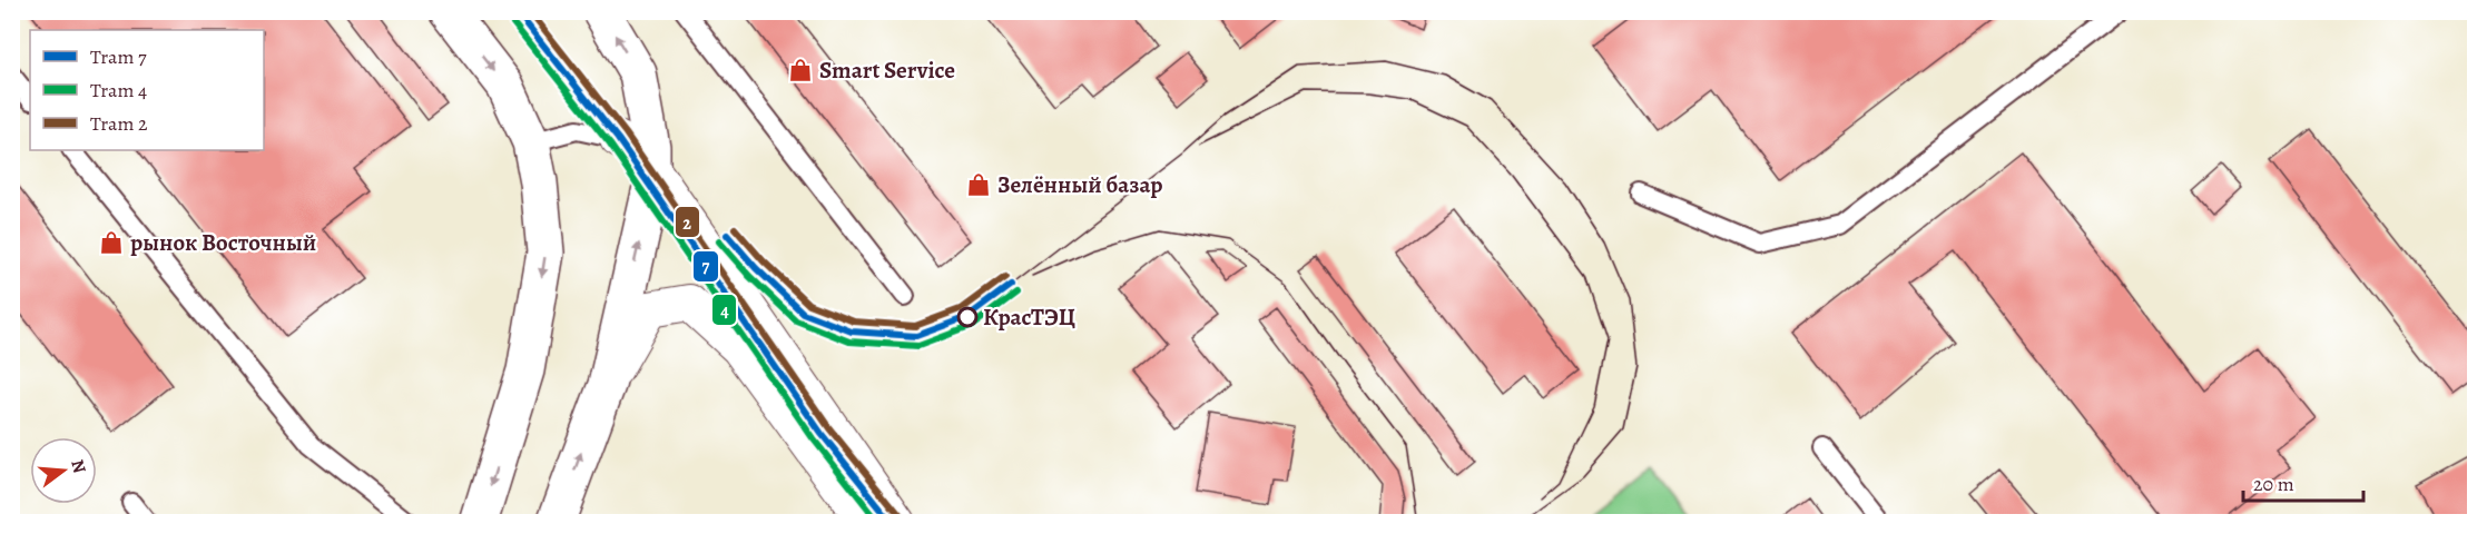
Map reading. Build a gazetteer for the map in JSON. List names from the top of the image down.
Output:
{
  "places": {
    "shop": ["Smart Service", "Зелённый базар", "рынок Восточный"],
    "other": ["КрасТЭЦ"]
  },
  "lines": ["tram line 7", "tram line 2", "tram line 4"],
  "legend": ["Tram 7", "Tram 4", "Tram 2"],
  "scale_bar": "20 m",
  "north": "right"
}
